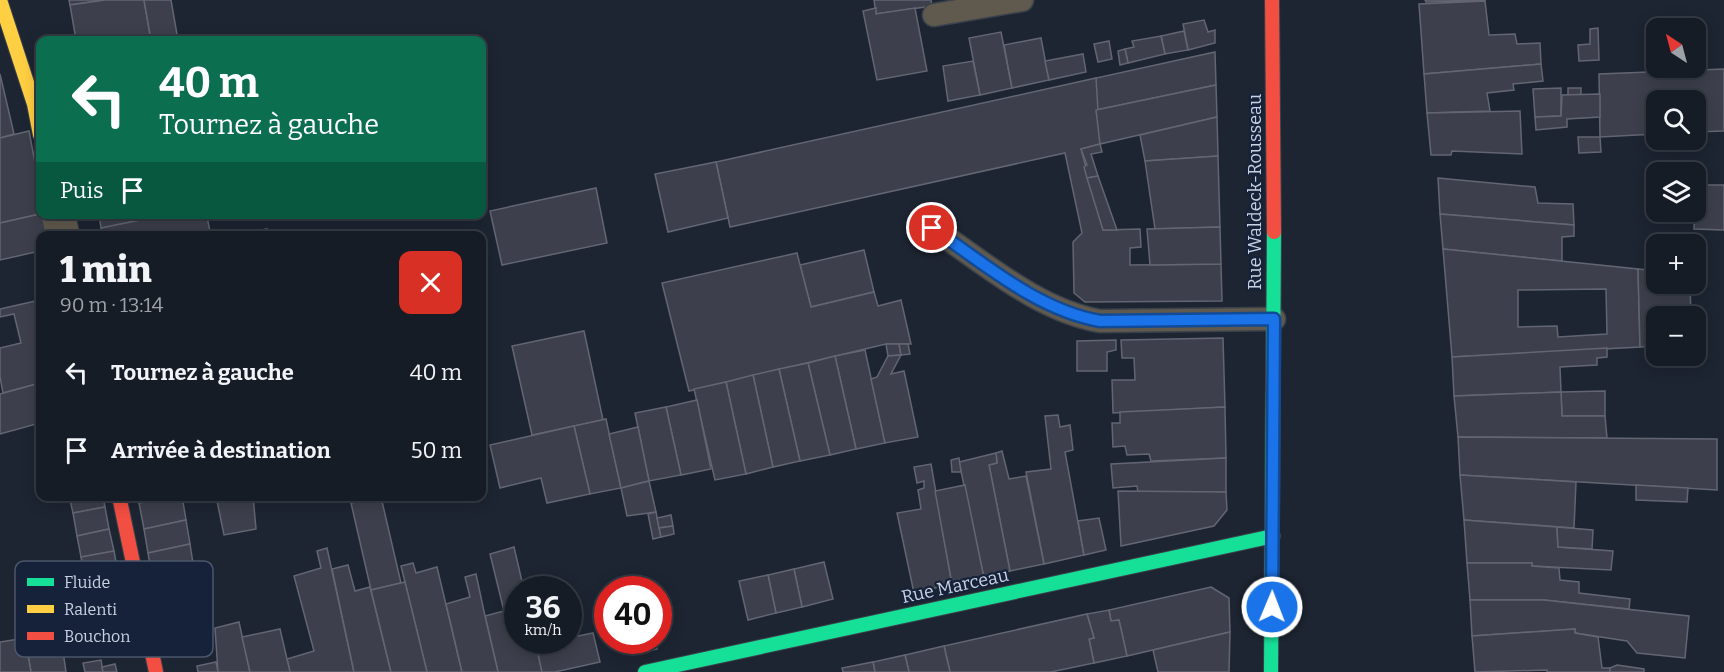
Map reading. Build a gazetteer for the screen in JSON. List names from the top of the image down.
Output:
{
  "streets": {
    "street": ["Rue Waldeck-Rousseau", "Rue Marceau"]
  },
  "crossings": [
    ["Rue Waldeck-Rousseau", "Rue Marceau"]
  ],
  "legend": ["Fluide", "Ralenti", "Bouchon"],
  "north": "top left",
  "page": {
    "map_buttons": ["+", "−"],
    "turn": ["40 m", "Tournez à gauche"],
    "then": "Puis",
    "heading": ["1 min", "90 m · 13:14"],
    "list": [
      {
        "name": "Tournez à gauche",
        "value": "40 m"
      },
      {
        "name": "Arrivée à destination",
        "value": "50 m"
      }
    ],
    "speed": "36 km/h",
    "limit": "40"
  }
}
